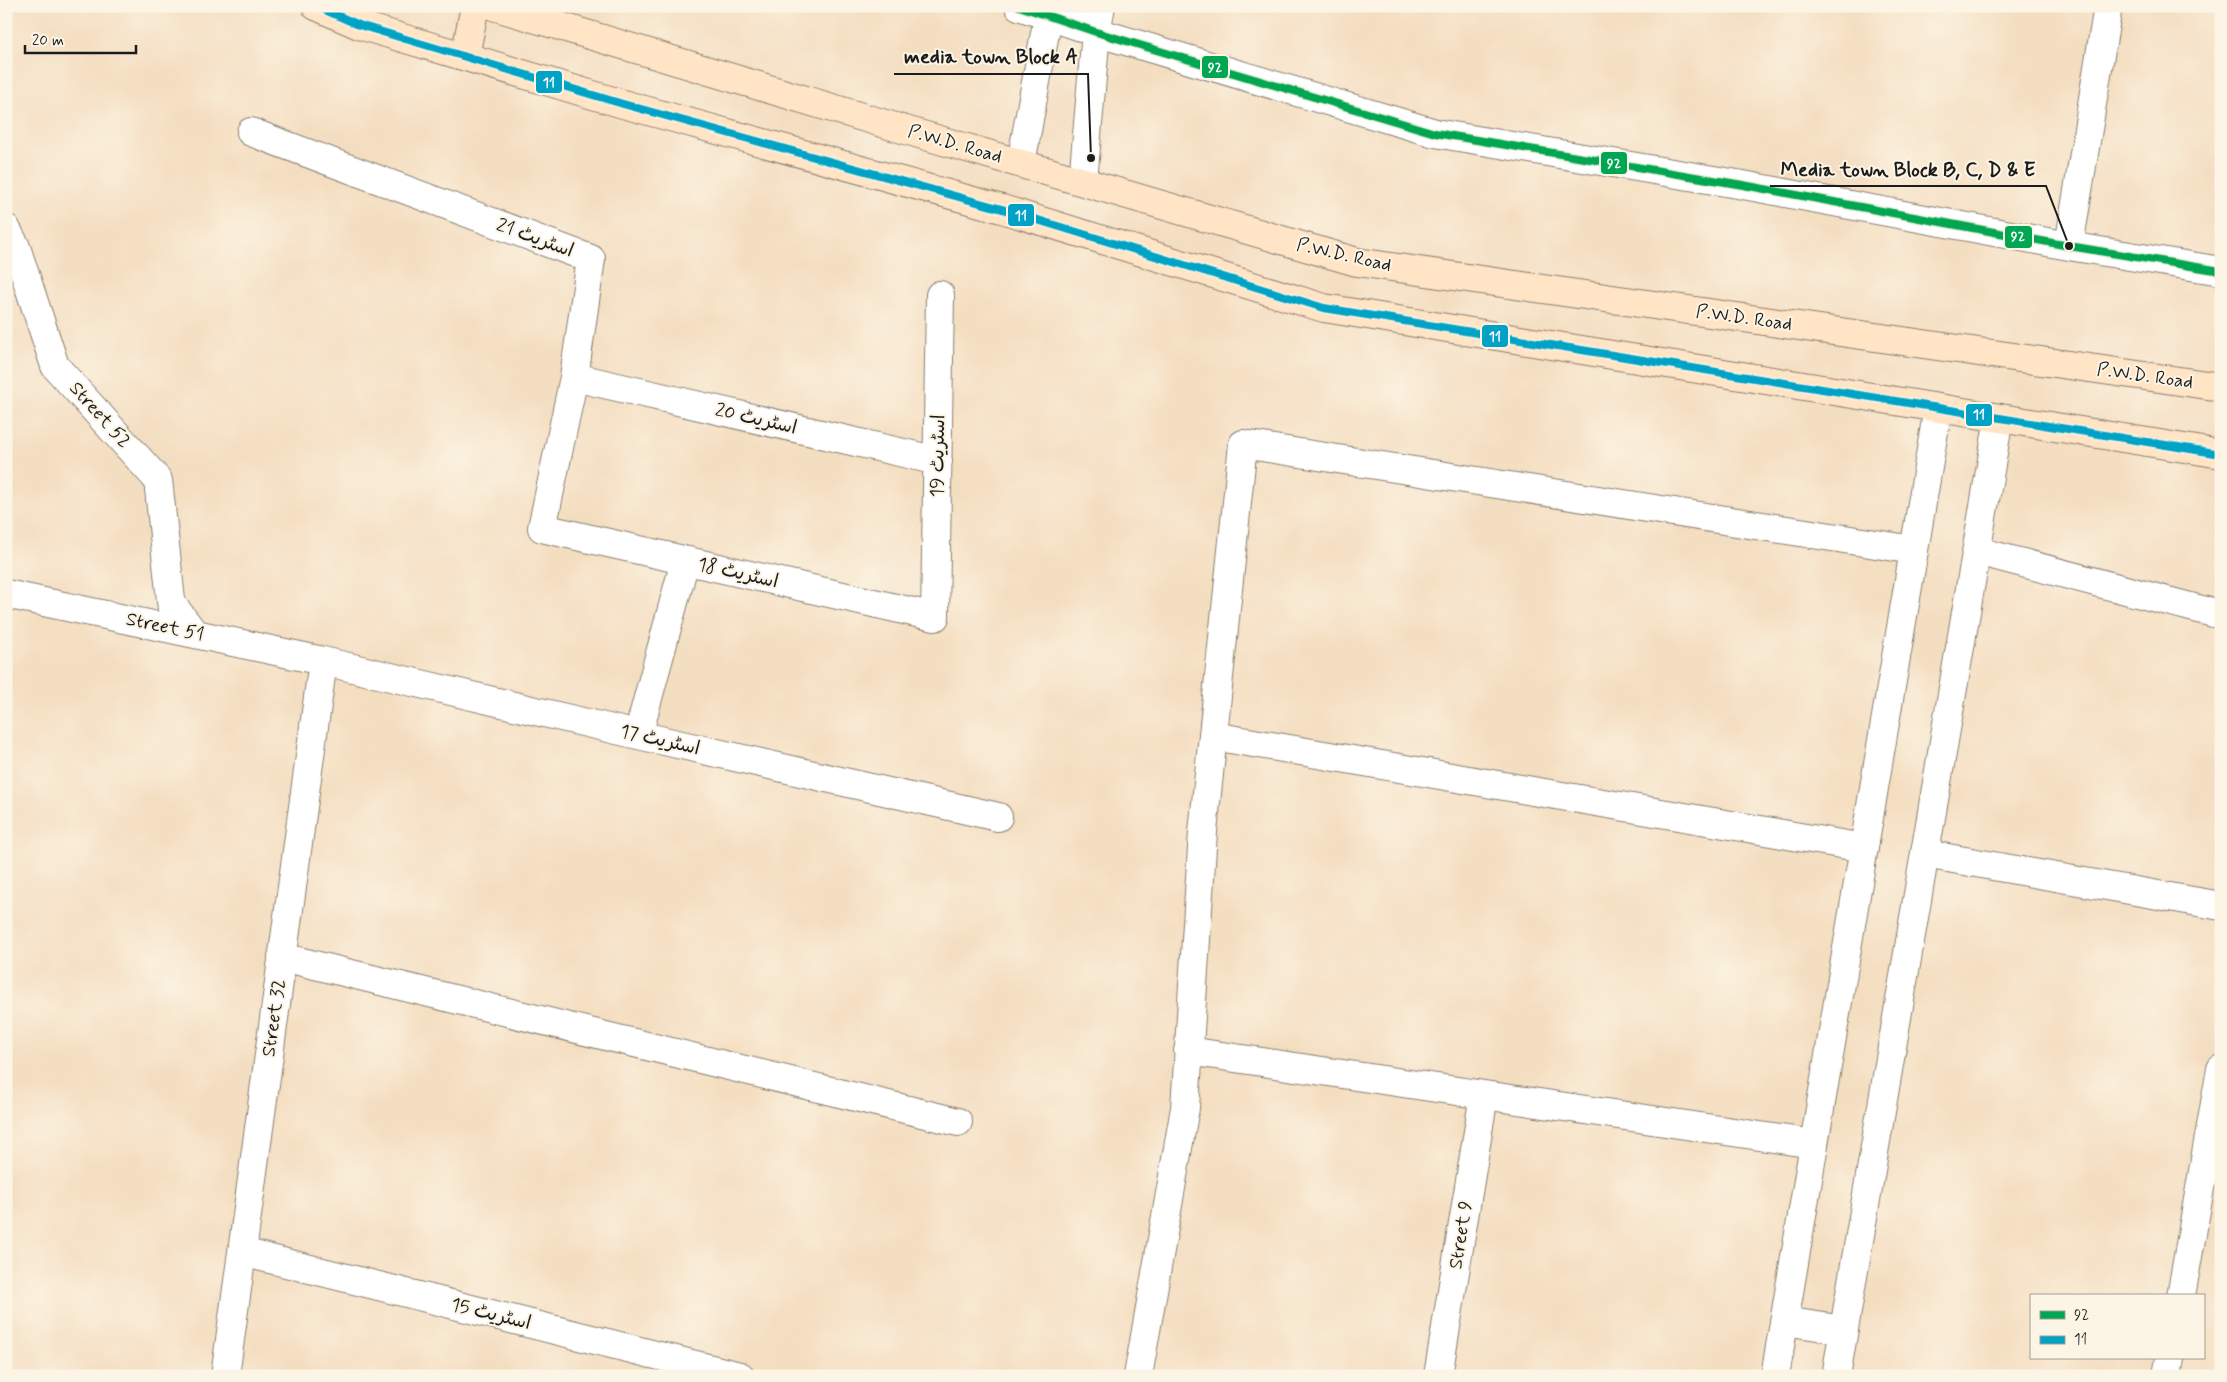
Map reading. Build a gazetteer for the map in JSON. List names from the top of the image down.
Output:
{
  "streets": {
    "main road": ["P.W.D. Road"],
    "street": [
      "اسٹریٹ 21",
      "Street 52",
      "اسٹریٹ 20",
      "اسٹریٹ 19",
      "اسٹریٹ 18",
      "Street 51",
      "اسٹریٹ 17",
      "Street 32",
      "Street 9",
      "اسٹریٹ 15"
    ]
  },
  "crossings": [
    ["اسٹریٹ 21", "اسٹریٹ 20"],
    ["اسٹریٹ 21", "اسٹریٹ 18"],
    ["Street 52", "Street 51"],
    ["اسٹریٹ 20", "اسٹریٹ 19"],
    ["اسٹریٹ 19", "اسٹریٹ 18"],
    ["Street 51", "اسٹریٹ 17"],
    ["Street 51", "Street 32"],
    ["اسٹریٹ 17", "Street 32"],
    ["Street 32", "اسٹریٹ 15"]
  ],
  "places": ["media town Block A", "Media town Block B, C, D & E"],
  "lines": ["transit line 92", "transit line 11"],
  "legend": ["92", "11"],
  "scale_bar": "20 m"
}
